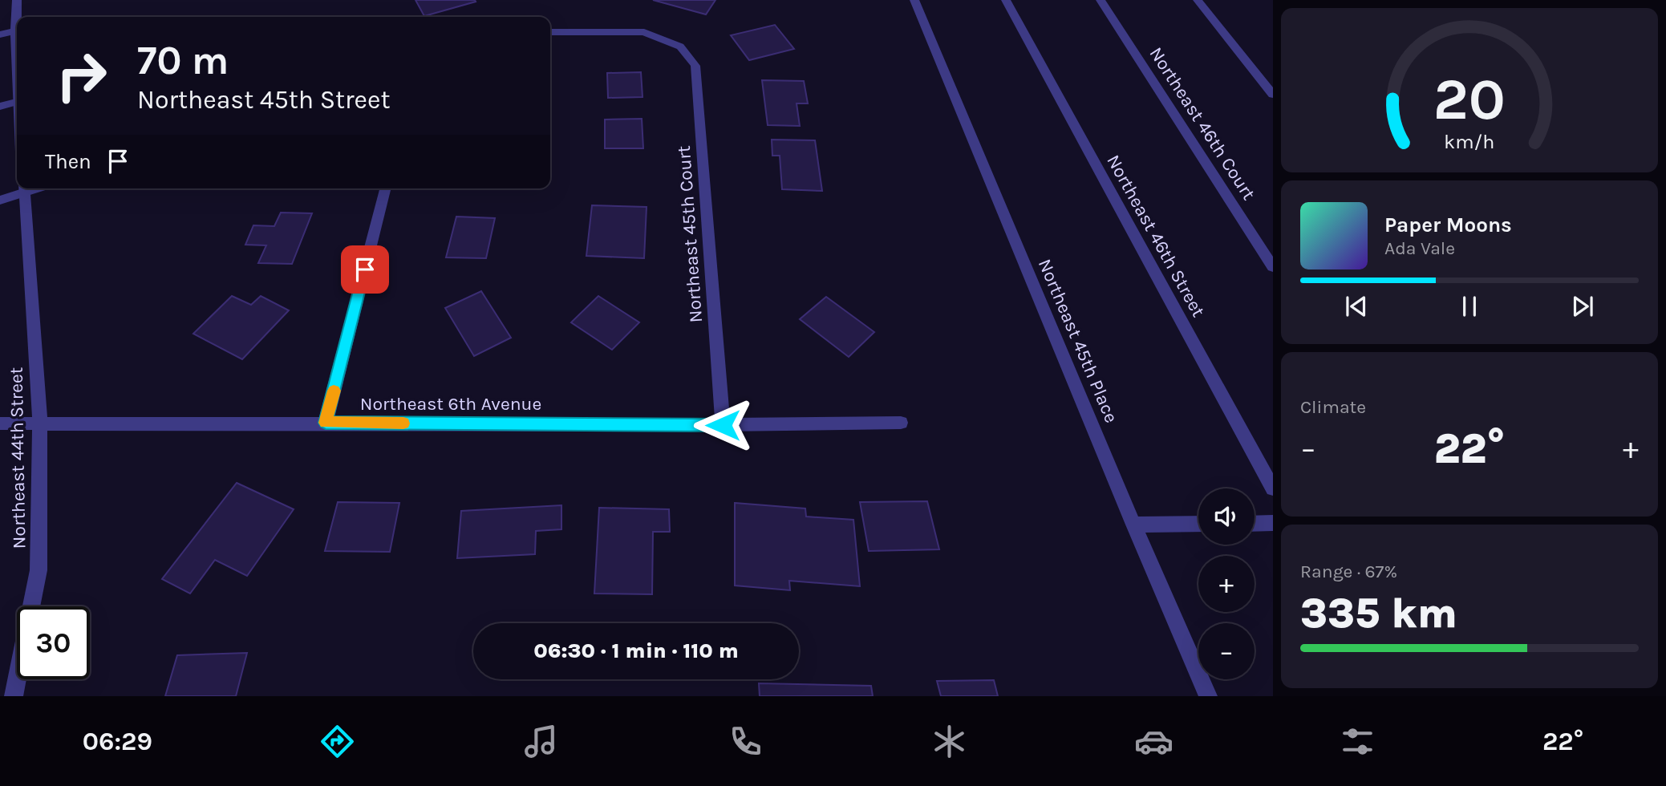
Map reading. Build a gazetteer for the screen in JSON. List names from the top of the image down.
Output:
{
  "streets": {
    "street": [
      "Northeast 46th Court",
      "Northeast 45th Court",
      "Northeast 46th Street",
      "Northeast 45th Place",
      "Northeast 6th Avenue",
      "Northeast 44th Street"
    ]
  },
  "crossings": [
    ["Northeast 45th Court", "Northeast 6th Avenue"],
    ["Northeast 6th Avenue", "Northeast 44th Street"]
  ],
  "page": {
    "turn": ["70 m", "Northeast 45th Street"],
    "then": "Then",
    "song": ["Paper Moons", "Ada Vale"],
    "tile": [
      "Climate",
      ["Range · 67%", "335 km"]
    ],
    "heat": ["−", "22°", "+"],
    "map_buttons": ["+", "−"],
    "limit": "30",
    "trip": "06:30 · 1 min · 110 m",
    "tabs": ["06:29", "22°"],
    "gauge": ["20", "km/h"]
  }
}
